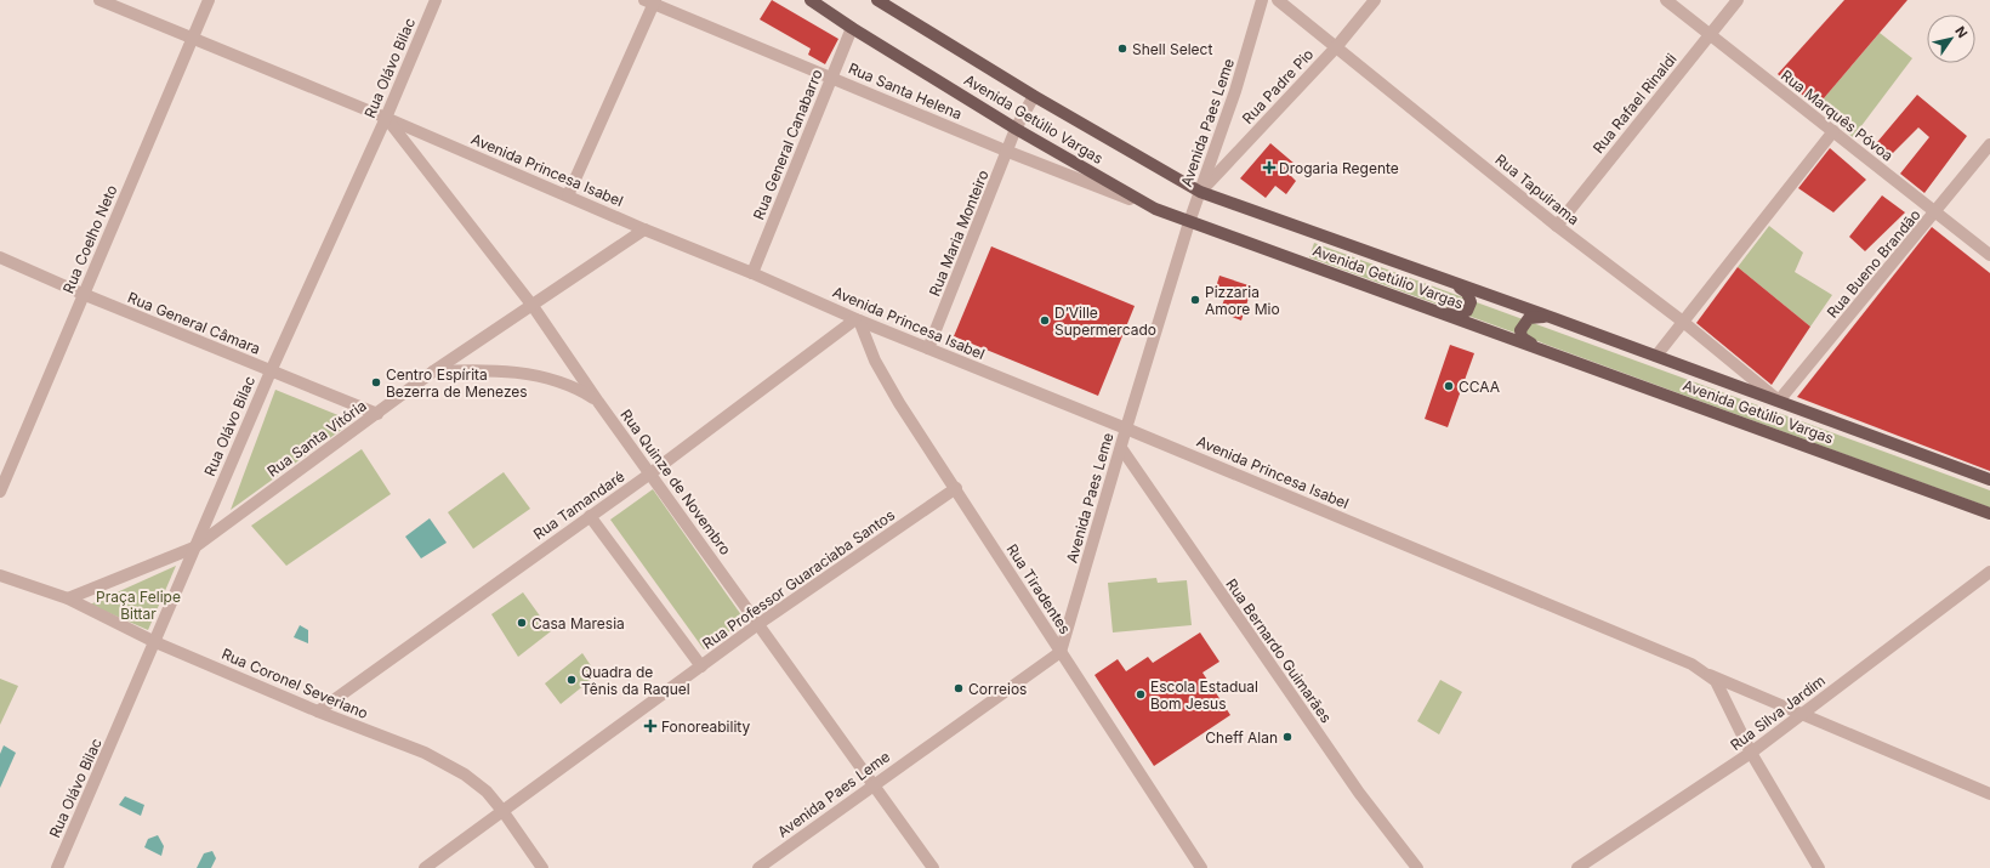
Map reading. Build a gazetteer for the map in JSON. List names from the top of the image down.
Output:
{
  "streets": {
    "main road": ["Avenida Getúlio Vargas"],
    "street": [
      "Rua Olávo Bilac",
      "Rua Padre Pio",
      "Rua Santa Helena",
      "Rua Rafael Rinaldi",
      "Rua Marquês Póvoa",
      "Avenida Paes Leme",
      "Rua General Canabarro",
      "Avenida Princesa Isabel",
      "Rua Tapuirama",
      "Rua Maria Monteiro",
      "Rua Coelho Neto",
      "Rua Bueno Brandão",
      "Rua General Câmara",
      "Rua Santa Vitória",
      "Rua Quinze de Novembro",
      "Rua Tamandaré",
      "Rua Professor Guaraciaba Santos",
      "Rua Tiradentes",
      "Rua Bernardo Guimarães",
      "Rua Coronel Severiano",
      "Rua Silva Jardim"
    ]
  },
  "crossings": [
    ["Rua Olávo Bilac", "Avenida Princesa Isabel"],
    ["Rua Olávo Bilac", "Rua General Câmara"],
    ["Rua Olávo Bilac", "Rua Santa Vitória"],
    ["Rua Olávo Bilac", "Rua Quinze de Novembro"],
    ["Rua Olávo Bilac", "Rua Coronel Severiano"],
    ["Rua Padre Pio", "Avenida Getúlio Vargas"],
    ["Rua Padre Pio", "Avenida Paes Leme"],
    ["Rua Padre Pio", "Rua Tapuirama"],
    ["Rua Santa Helena", "Avenida Getúlio Vargas"],
    ["Rua Santa Helena", "Rua General Canabarro"],
    ["Rua Santa Helena", "Rua Maria Monteiro"],
    ["Rua Rafael Rinaldi", "Rua Marquês Póvoa"],
    ["Rua Rafael Rinaldi", "Rua Tapuirama"],
    ["Rua Marquês Póvoa", "Rua Bueno Brandão"],
    ["Avenida Getúlio Vargas", "Avenida Paes Leme"],
    ["Avenida Getúlio Vargas", "Rua General Canabarro"],
    ["Avenida Getúlio Vargas", "Rua Tapuirama"],
    ["Avenida Getúlio Vargas", "Rua Maria Monteiro"],
    ["Avenida Getúlio Vargas", "Rua Bueno Brandão"],
    ["Avenida Paes Leme", "Avenida Princesa Isabel"],
    ["Avenida Paes Leme", "Rua Quinze de Novembro"],
    ["Avenida Paes Leme", "Rua Tiradentes"],
    ["Avenida Paes Leme", "Rua Bernardo Guimarães"],
    ["Rua General Canabarro", "Avenida Princesa Isabel"],
    ["Avenida Princesa Isabel", "Rua Maria Monteiro"],
    ["Avenida Princesa Isabel", "Rua Coelho Neto"],
    ["Avenida Princesa Isabel", "Rua Santa Vitória"],
    ["Avenida Princesa Isabel", "Rua Quinze de Novembro"],
    ["Avenida Princesa Isabel", "Rua Tamandaré"],
    ["Avenida Princesa Isabel", "Rua Tiradentes"],
    ["Avenida Princesa Isabel", "Rua Silva Jardim"],
    ["Rua Tapuirama", "Rua Bueno Brandão"],
    ["Rua Coelho Neto", "Rua General Câmara"],
    ["Rua General Câmara", "Rua Santa Vitória"],
    ["Rua Santa Vitória", "Rua Quinze de Novembro"],
    ["Rua Santa Vitória", "Rua Coronel Severiano"],
    ["Rua Quinze de Novembro", "Rua Tamandaré"],
    ["Rua Quinze de Novembro", "Rua Professor Guaraciaba Santos"],
    ["Rua Tamandaré", "Rua Tiradentes"],
    ["Rua Tamandaré", "Rua Coronel Severiano"],
    ["Rua Professor Guaraciaba Santos", "Rua Tiradentes"],
    ["Rua Professor Guaraciaba Santos", "Rua Coronel Severiano"]
  ],
  "parks": ["Praça Felipe Bittar"],
  "places": {
    "other": [
      "Shell Select",
      "Pizzaria Amore Mio",
      "D’Ville Supermercado",
      "Centro Espírita Bezerra de Menezes",
      "CCAA",
      "Casa Maresia",
      "Quadra de Tênis da Raquel",
      "Correios",
      "Escola Estadual Bom Jesus",
      "Cheff Alan"
    ],
    "health": ["Drogaria Regente", "Fonoreability"]
  },
  "north": "top right"
}
